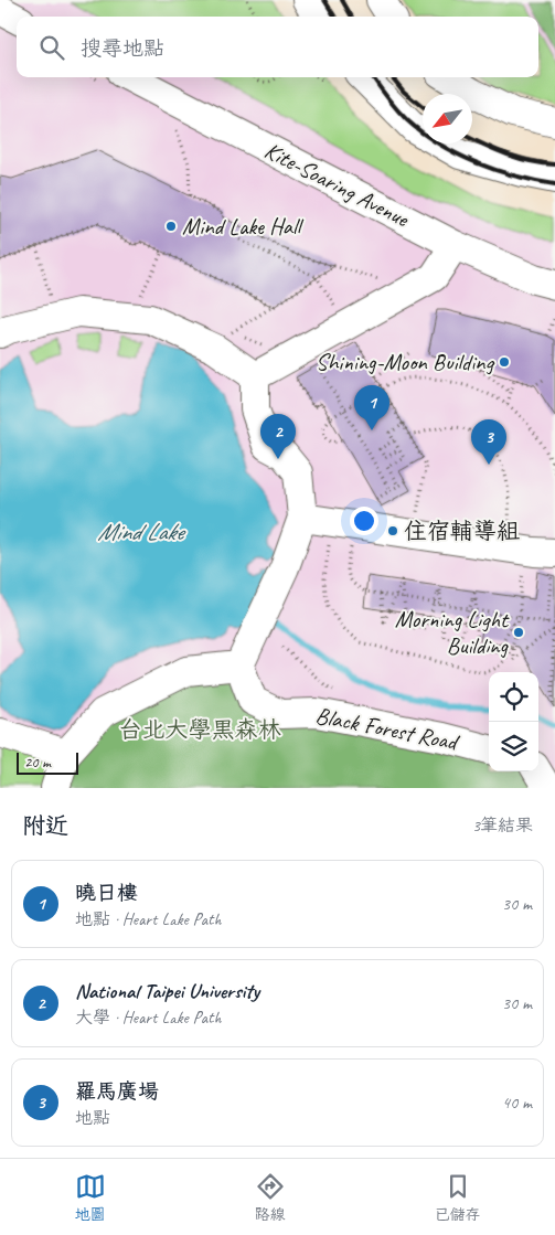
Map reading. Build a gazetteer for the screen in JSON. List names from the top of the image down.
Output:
{
  "streets": {
    "street": ["Kite-Soaring Avenue", "Black Forest Road"]
  },
  "water": ["Mind Lake"],
  "parks": ["台北大學黒森林"],
  "places": [
    "Mind Lake Hall",
    "Shining-Moon Building",
    "住宿輔導組",
    "Morning Light Building"
  ],
  "scale_bar": "20 m",
  "north": "bottom left",
  "page": {
    "search": "搜尋地點",
    "pins": ["1", "2", "3"],
    "scale": "20 m",
    "heading": ["附近", "3筆結果"],
    "list": [
      {
        "mark": "1",
        "name": "曉日樓",
        "note": "地點 · Heart Lake Path",
        "value": "30 m"
      },
      {
        "mark": "2",
        "name": "National Taipei University",
        "note": "大學 · Heart Lake Path",
        "value": "30 m"
      },
      {
        "mark": "3",
        "name": "羅馬廣場",
        "note": "地點",
        "value": "40 m"
      }
    ],
    "nav": ["地圖", "路線", "已儲存"]
  }
}
